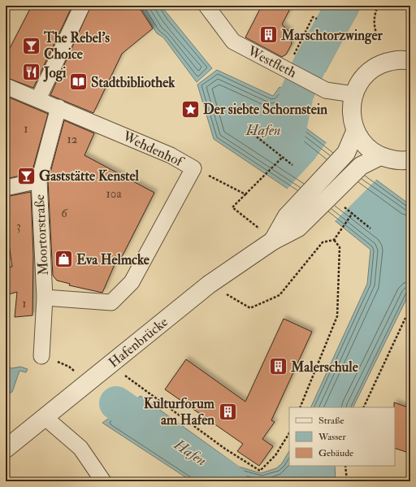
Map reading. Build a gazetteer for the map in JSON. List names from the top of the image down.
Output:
{
  "streets": {
    "street": [
      "Westfleth",
      "Wehdenhof",
      "Moortorstraße",
      "Hafenbrücke"
    ]
  },
  "crossings": [
    ["Wehdenhof", "Moortorstraße"]
  ],
  "water": ["Hafen"],
  "places": {
    "building": ["Marschtorzwinger", "Malerschule", "Kulturforum am Hafen"],
    "bar": ["The Rebel's Choice", "Gaststätte Kenstel"],
    "restaurant": ["Jogi"],
    "library": ["Stadtbibliothek"],
    "place": ["Der siebte Schornstein"],
    "shop": ["Eva Helmcke"]
  },
  "house_numbers": [
    "1",
    "12",
    "10a",
    "6",
    "3",
    "1"
  ],
  "legend": ["Straße", "Wasser", "Gebäude"]
}
